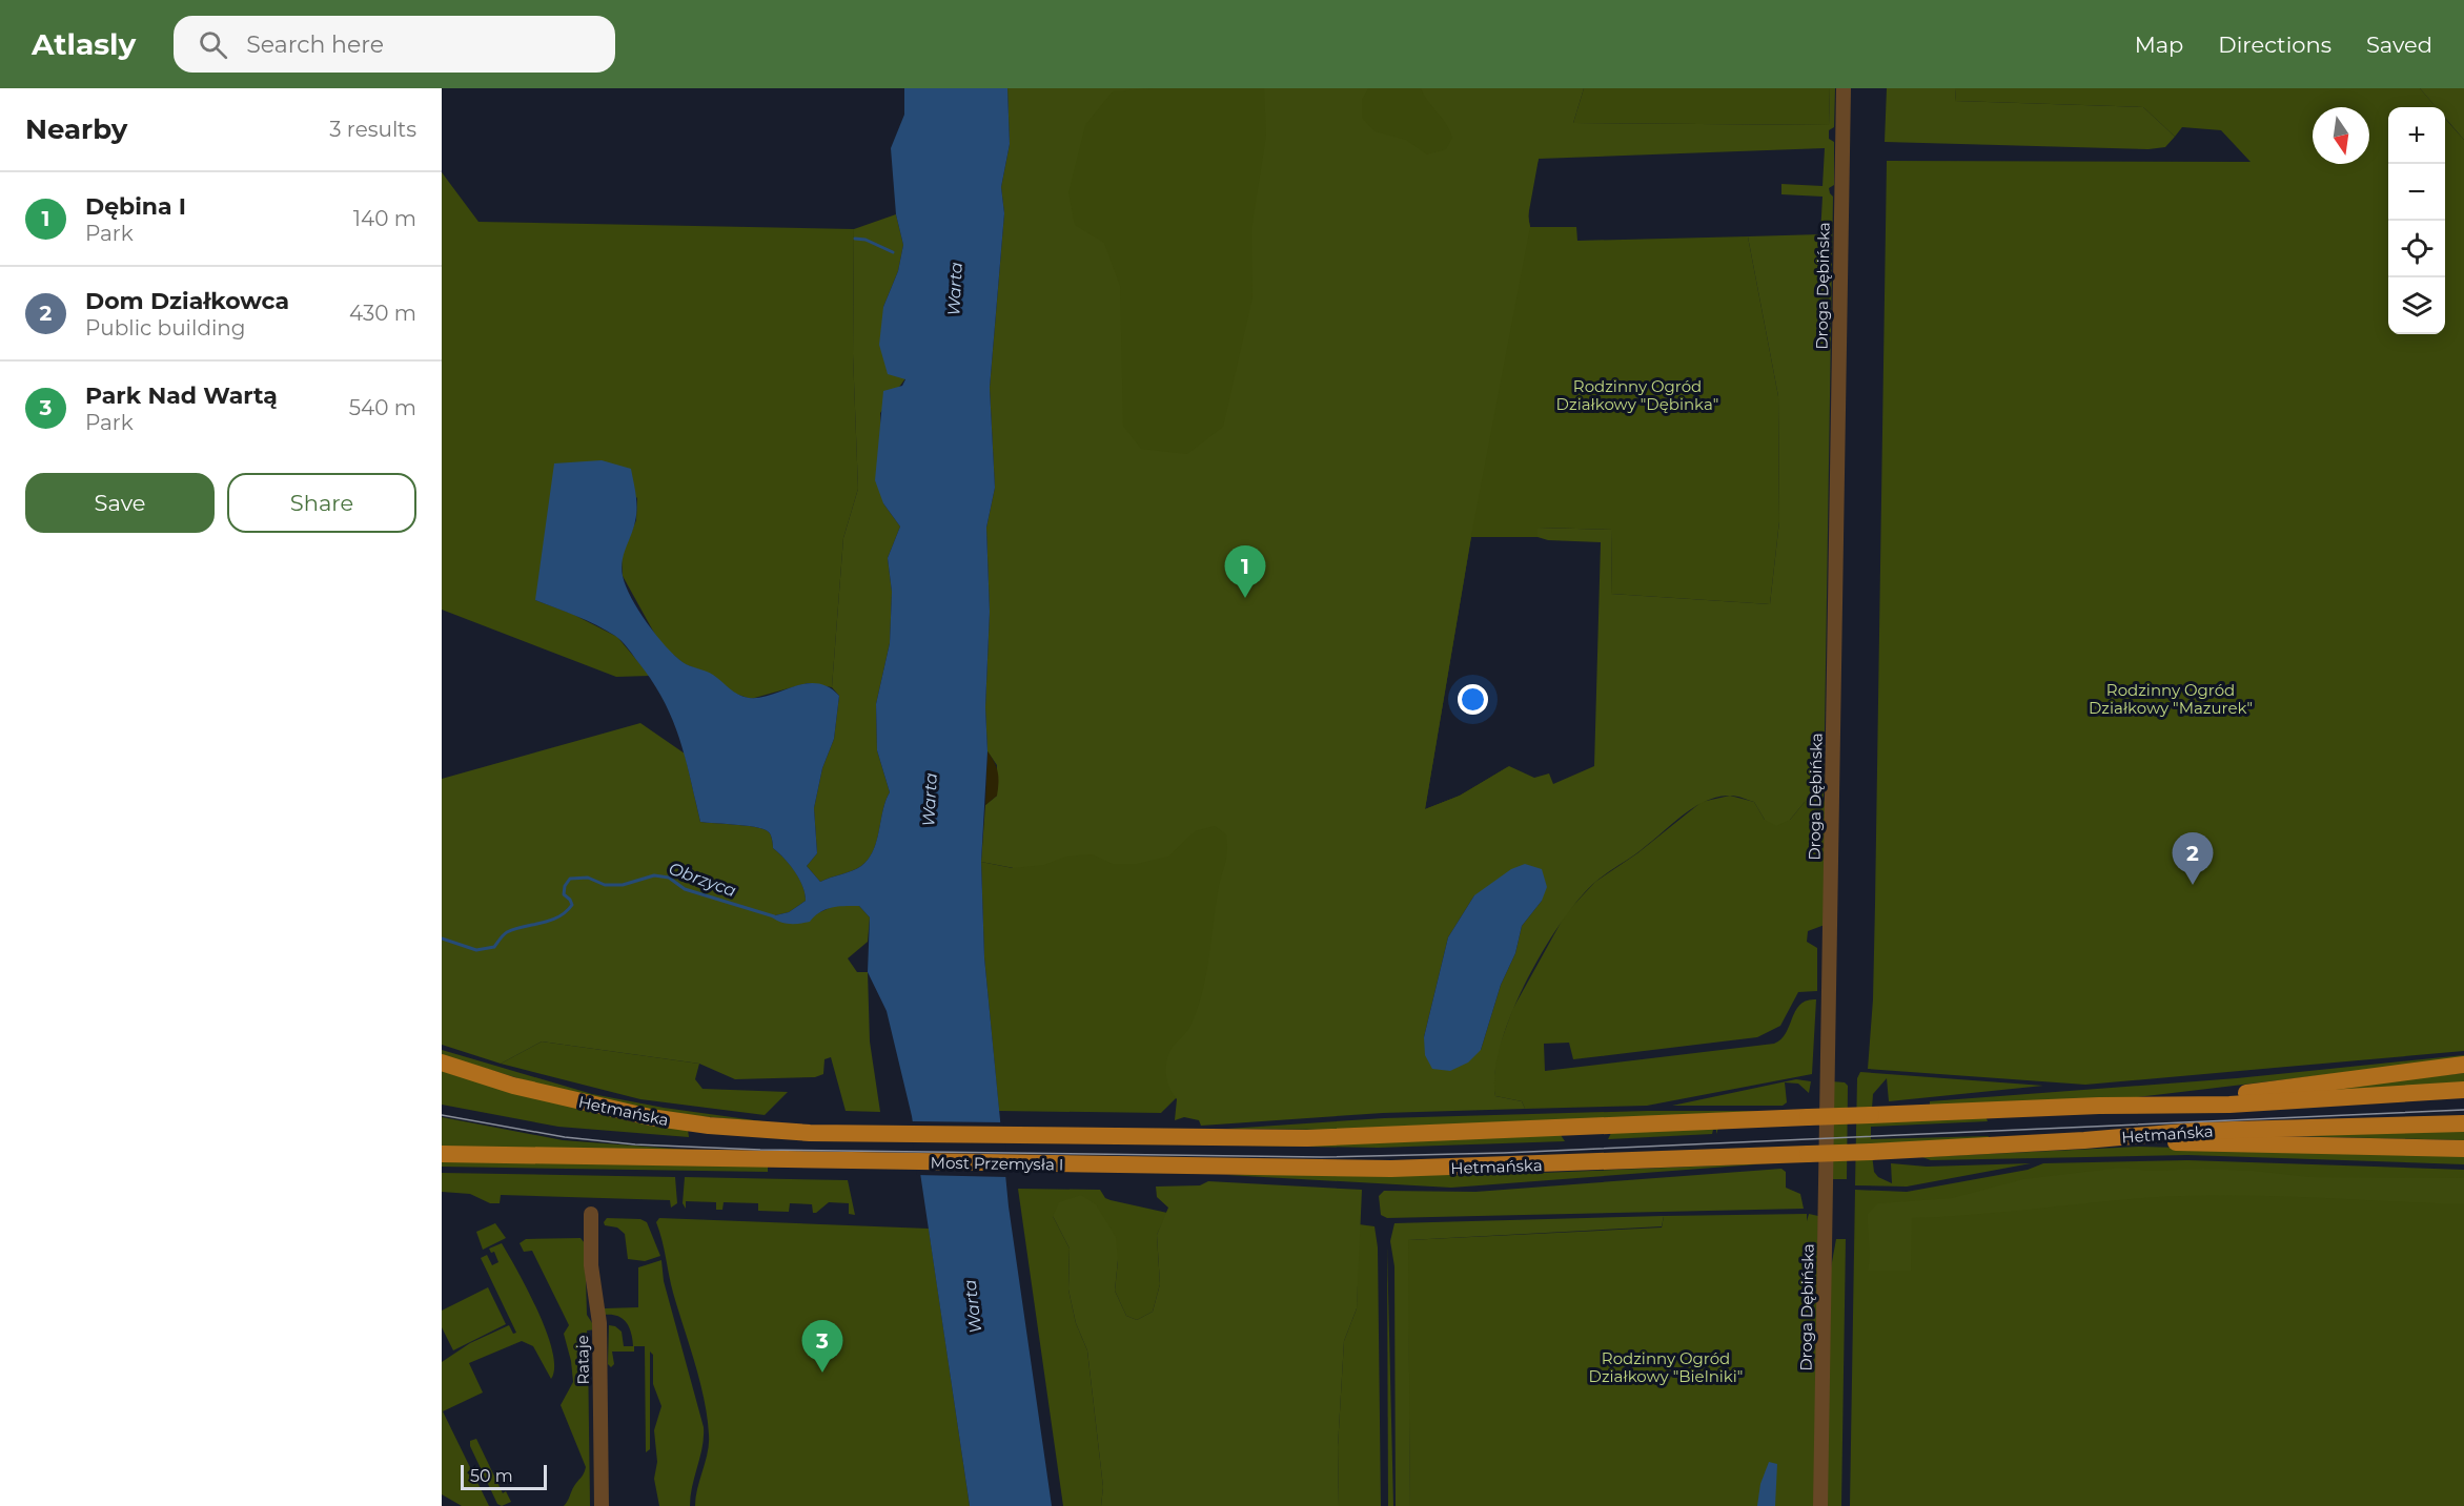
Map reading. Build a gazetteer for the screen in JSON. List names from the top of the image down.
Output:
{
  "streets": {
    "main road": ["Hetmańska", "Most Przemysła I"],
    "street": ["Droga Dębińska", "Rataje"]
  },
  "crossings": [
    ["Hetmańska", "Most Przemysła I"]
  ],
  "water": ["Warta", "Obrzyca"],
  "parks": ["Rodzinny Ogród Działkowy \"Dębinka\"", "Rodzinny Ogród Działkowy \"Mazurek\"", "Rodzinny Ogród Działkowy \"Bielniki\""],
  "scale_bar": "50 m",
  "north": "bottom",
  "page": {
    "header": "Atlasly",
    "search": "Search here",
    "nav": ["Map", "Directions", "Saved"],
    "heading": ["Nearby", "3 results"],
    "map_buttons": ["+", "−"],
    "list": [
      {
        "mark": "1",
        "name": "Dębina I",
        "note": "Park",
        "value": "140 m"
      },
      {
        "mark": "2",
        "name": "Dom Działkowca",
        "note": "Public building",
        "value": "430 m"
      },
      {
        "mark": "3",
        "name": "Park Nad Wartą",
        "note": "Park",
        "value": "540 m"
      }
    ],
    "buttons": ["Save", "Share"],
    "pins": ["1", "2", "3"],
    "scale": "50 m"
  }
}
